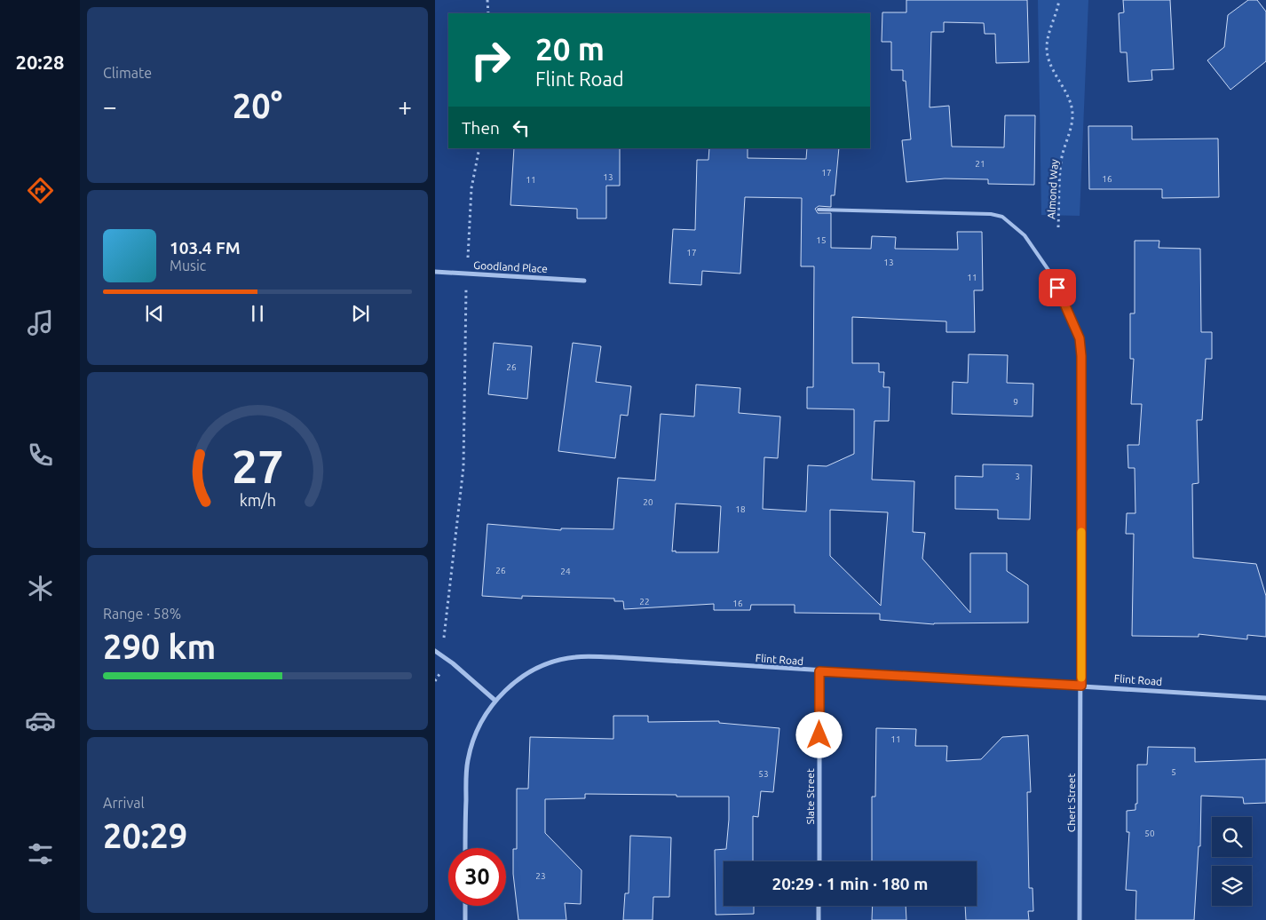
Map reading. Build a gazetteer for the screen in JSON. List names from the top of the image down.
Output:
{
  "streets": {
    "street": [
      "Goodland Place",
      "Flint Road",
      "Slate Street",
      "Chert Street"
    ],
    "path": ["Almond Way"]
  },
  "crossings": [
    ["Flint Road", "Slate Street"],
    ["Flint Road", "Chert Street"]
  ],
  "house_numbers": [
    "21",
    "17",
    "13",
    "16",
    "11",
    "15",
    "17",
    "13",
    "11",
    "26",
    "9",
    "3",
    "20",
    "18",
    "26",
    "24",
    "22",
    "16",
    "11",
    "5",
    "53",
    "50",
    "23"
  ],
  "page": {
    "tabs": "20:28",
    "tile": [
      "Climate",
      ["Range · 58%", "290 km"],
      ["Arrival", "20:29"]
    ],
    "turn": ["20 m", "Flint Road"],
    "heat": ["−", "20°", "+"],
    "then": "Then",
    "song": ["103.4 FM", "Music"],
    "limit": "30",
    "trip": "20:29 · 1 min · 180 m",
    "gauge": ["27", "km/h"]
  }
}
